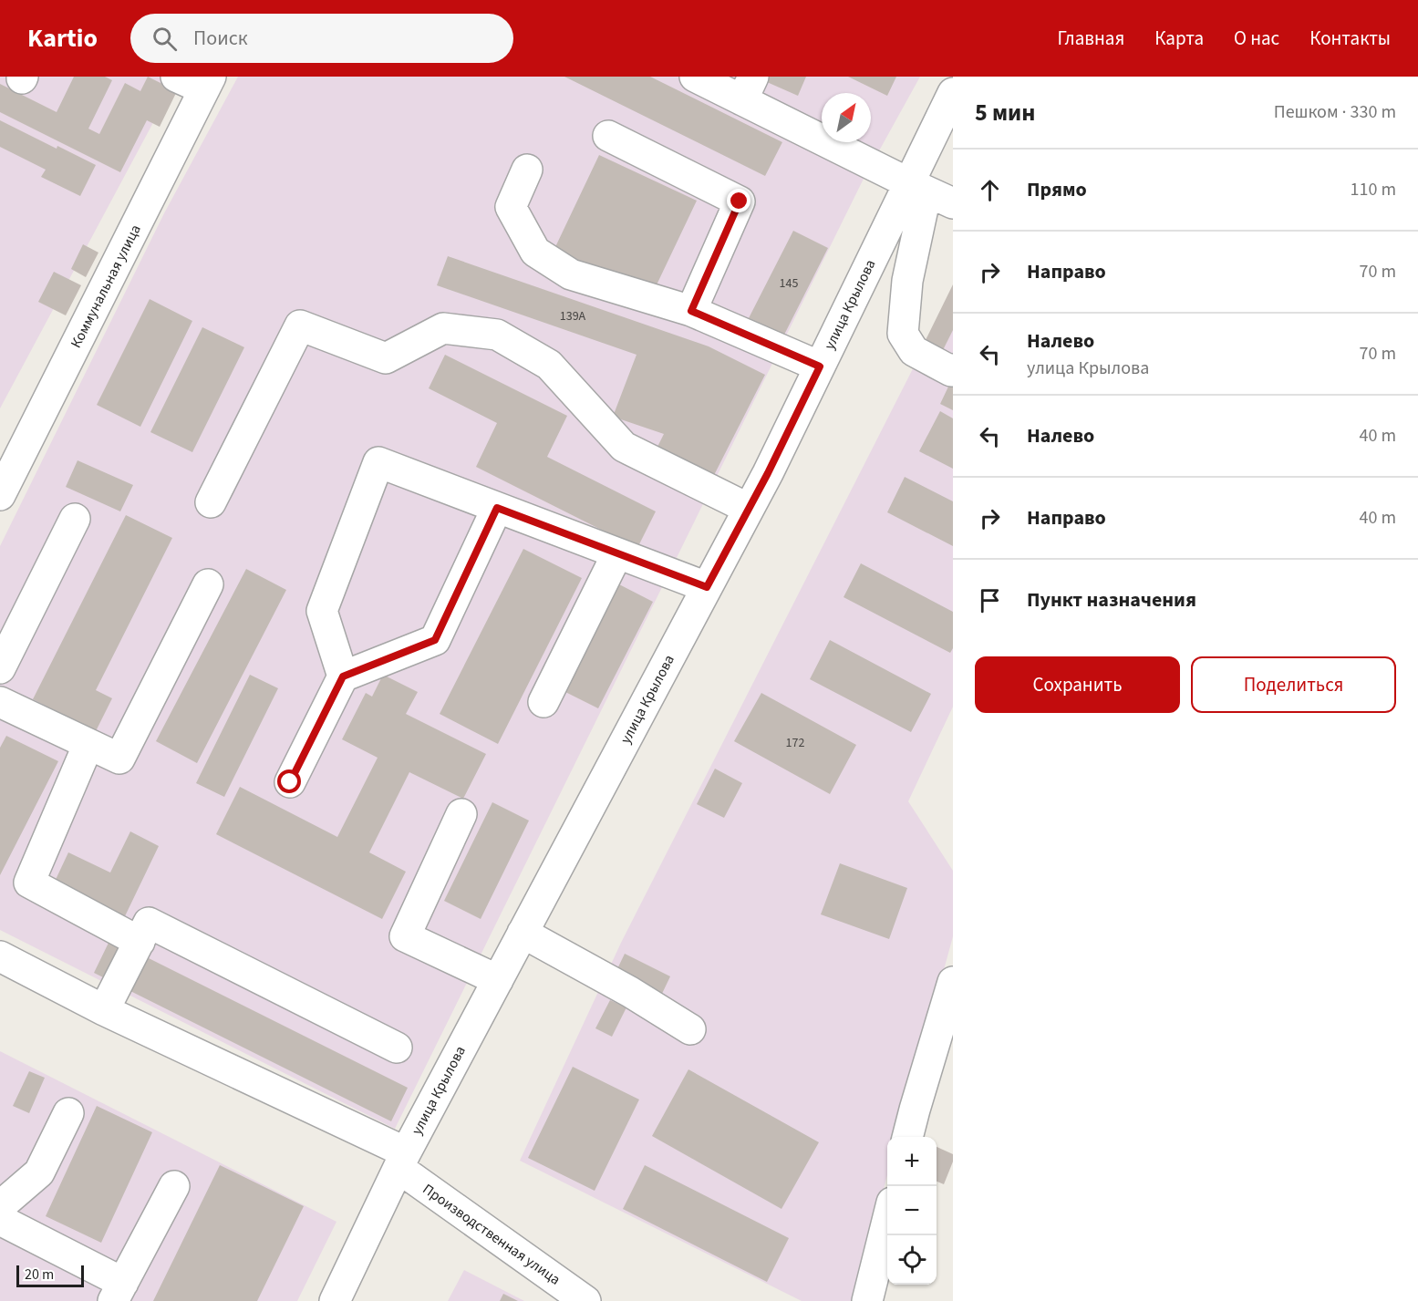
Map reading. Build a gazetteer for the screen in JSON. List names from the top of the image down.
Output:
{
  "streets": {
    "street": ["Коммунальная улица", "улица Крылова", "Производственная улица"]
  },
  "crossings": [
    ["улица Крылова", "Производственная улица"]
  ],
  "house_numbers": ["145", "139А", "172"],
  "scale_bar": "20 m",
  "north": "top right",
  "page": {
    "header": "Kartio",
    "search": "Поиск",
    "nav": [
      "Главная",
      "Карта",
      "О нас",
      "Контакты"
    ],
    "heading": ["5 мин", "Пешком · 330 m"],
    "list": [
      ["Прямо", "110 m"],
      ["Направо", "70 m"],
      ["Налево", "улица Крылова", "70 m"],
      ["Налево", "40 m"],
      ["Направо", "40 m"],
      "Пункт назначения"
    ],
    "buttons": ["Сохранить", "Поделиться"],
    "map_buttons": ["+", "−"],
    "scale": "20 m"
  }
}
